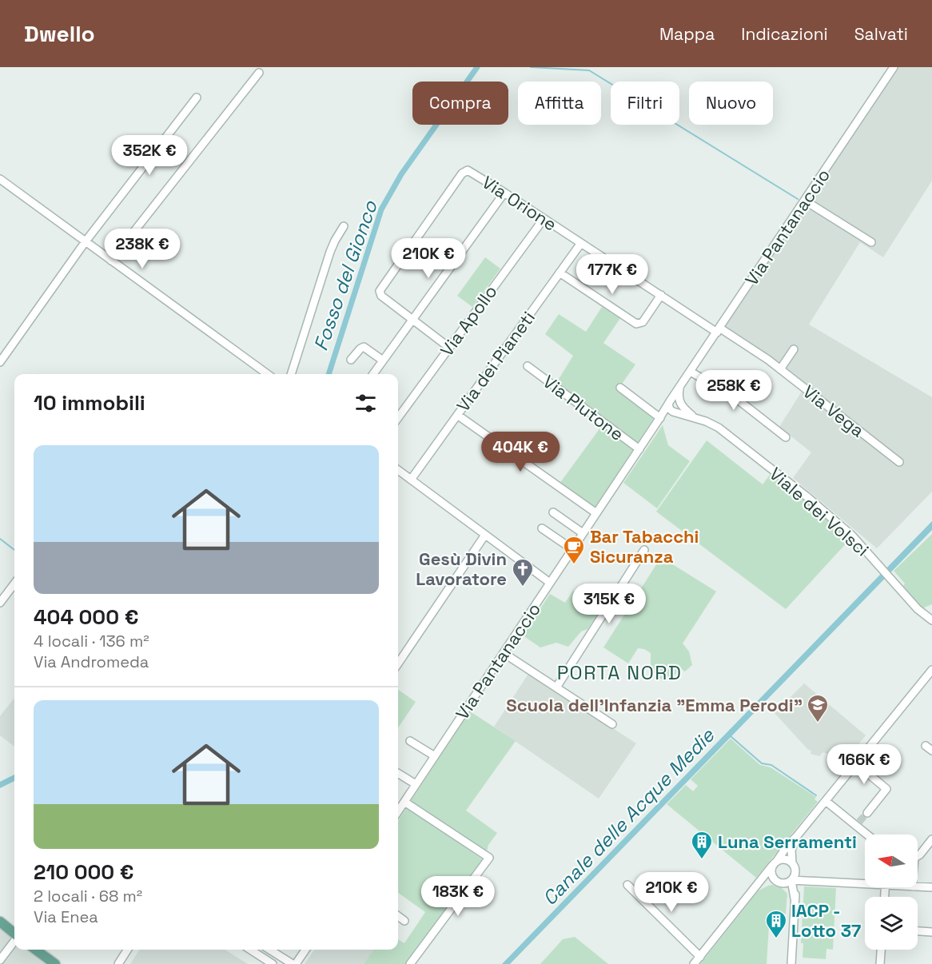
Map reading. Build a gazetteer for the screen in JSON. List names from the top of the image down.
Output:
{
  "streets": {
    "street": [
      "Via Orione",
      "Via Pantanaccio",
      "Via Apollo",
      "Via dei Pianeti",
      "Via Plutone",
      "Via Vega",
      "Viale dei Volsci"
    ]
  },
  "crossings": [
    ["Via Orione", "Via Pantanaccio"],
    ["Via Orione", "Via Apollo"],
    ["Via Orione", "Via dei Pianeti"],
    ["Via Orione", "Via Vega"],
    ["Via Pantanaccio", "Via Plutone"],
    ["Via Pantanaccio", "Via Vega"],
    ["Via Pantanaccio", "Viale dei Volsci"]
  ],
  "districts": ["PORTA NORD"],
  "water": ["Fosso del Gionco", "Canale delle Acque Medie"],
  "places": {
    "cafe": ["Bar Tabacchi Sicuranza"],
    "church": ["Gesù Divin Lavoratore"],
    "school or university": ["Scuola dell'Infanzia \"Emma Perodi\""],
    "building": ["Luna Serramenti", "IACP - Lotto 37"]
  },
  "north": "left",
  "page": {
    "header": "Dwello",
    "nav": ["Mappa", "Indicazioni", "Salvati"],
    "chip": [
      "Compra",
      "Affitta",
      "Filtri",
      "Nuovo"
    ],
    "price": [
      "352K €",
      "238K €",
      "210K €",
      "177K €",
      "258K €",
      "404K €",
      "315K €",
      "166K €",
      "210K €",
      "183K €"
    ],
    "heading": "10 immobili",
    "list": [
      {
        "name": "404 000 €",
        "note": "4 locali · 136 m² · Via Andromeda"
      },
      {
        "name": "210 000 €",
        "note": "2 locali · 68 m² · Via Enea"
      }
    ]
  }
}
